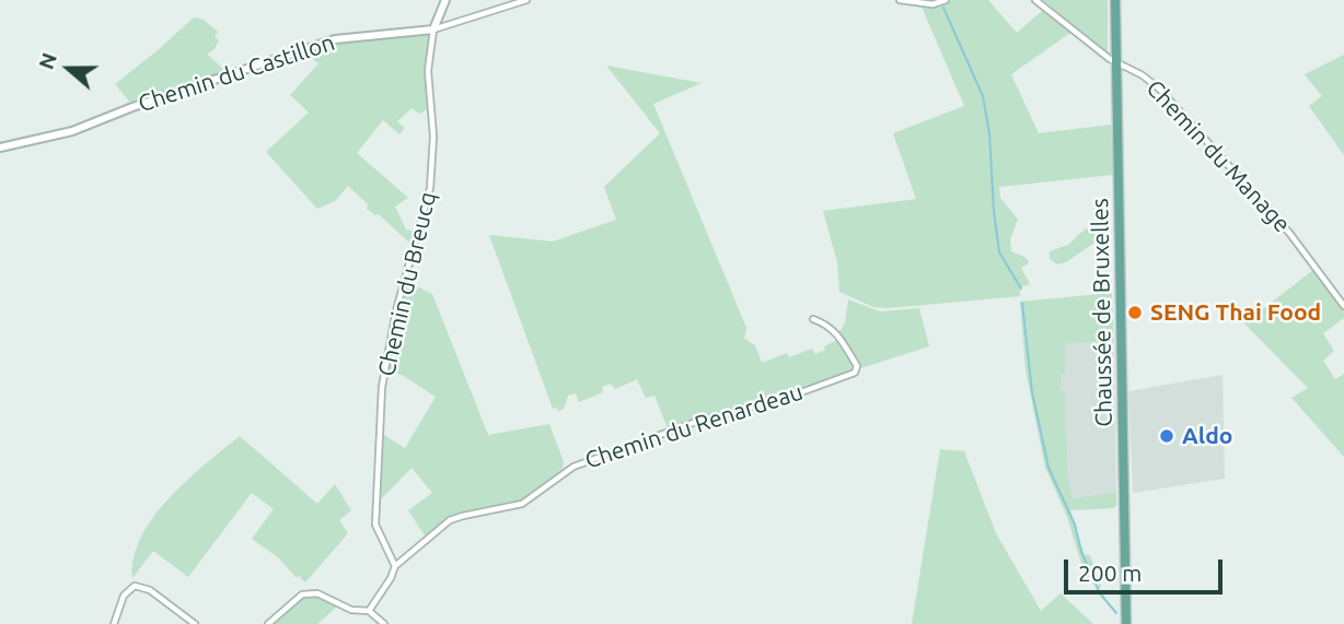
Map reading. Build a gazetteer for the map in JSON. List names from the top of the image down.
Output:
{
  "streets": {
    "main road": ["Chaussée de Bruxelles"],
    "street": [
      "Chemin du Castillon",
      "Chemin du Manage",
      "Chemin du Breucq",
      "Chemin du Renardeau"
    ]
  },
  "crossings": [
    ["Chemin du Castillon", "Chemin du Breucq"],
    ["Chemin du Manage", "Chaussée de Bruxelles"],
    ["Chemin du Breucq", "Chemin du Renardeau"]
  ],
  "places": ["SENG Thai Food", "Aldo"],
  "scale_bar": "200 m",
  "north": "left"
}
